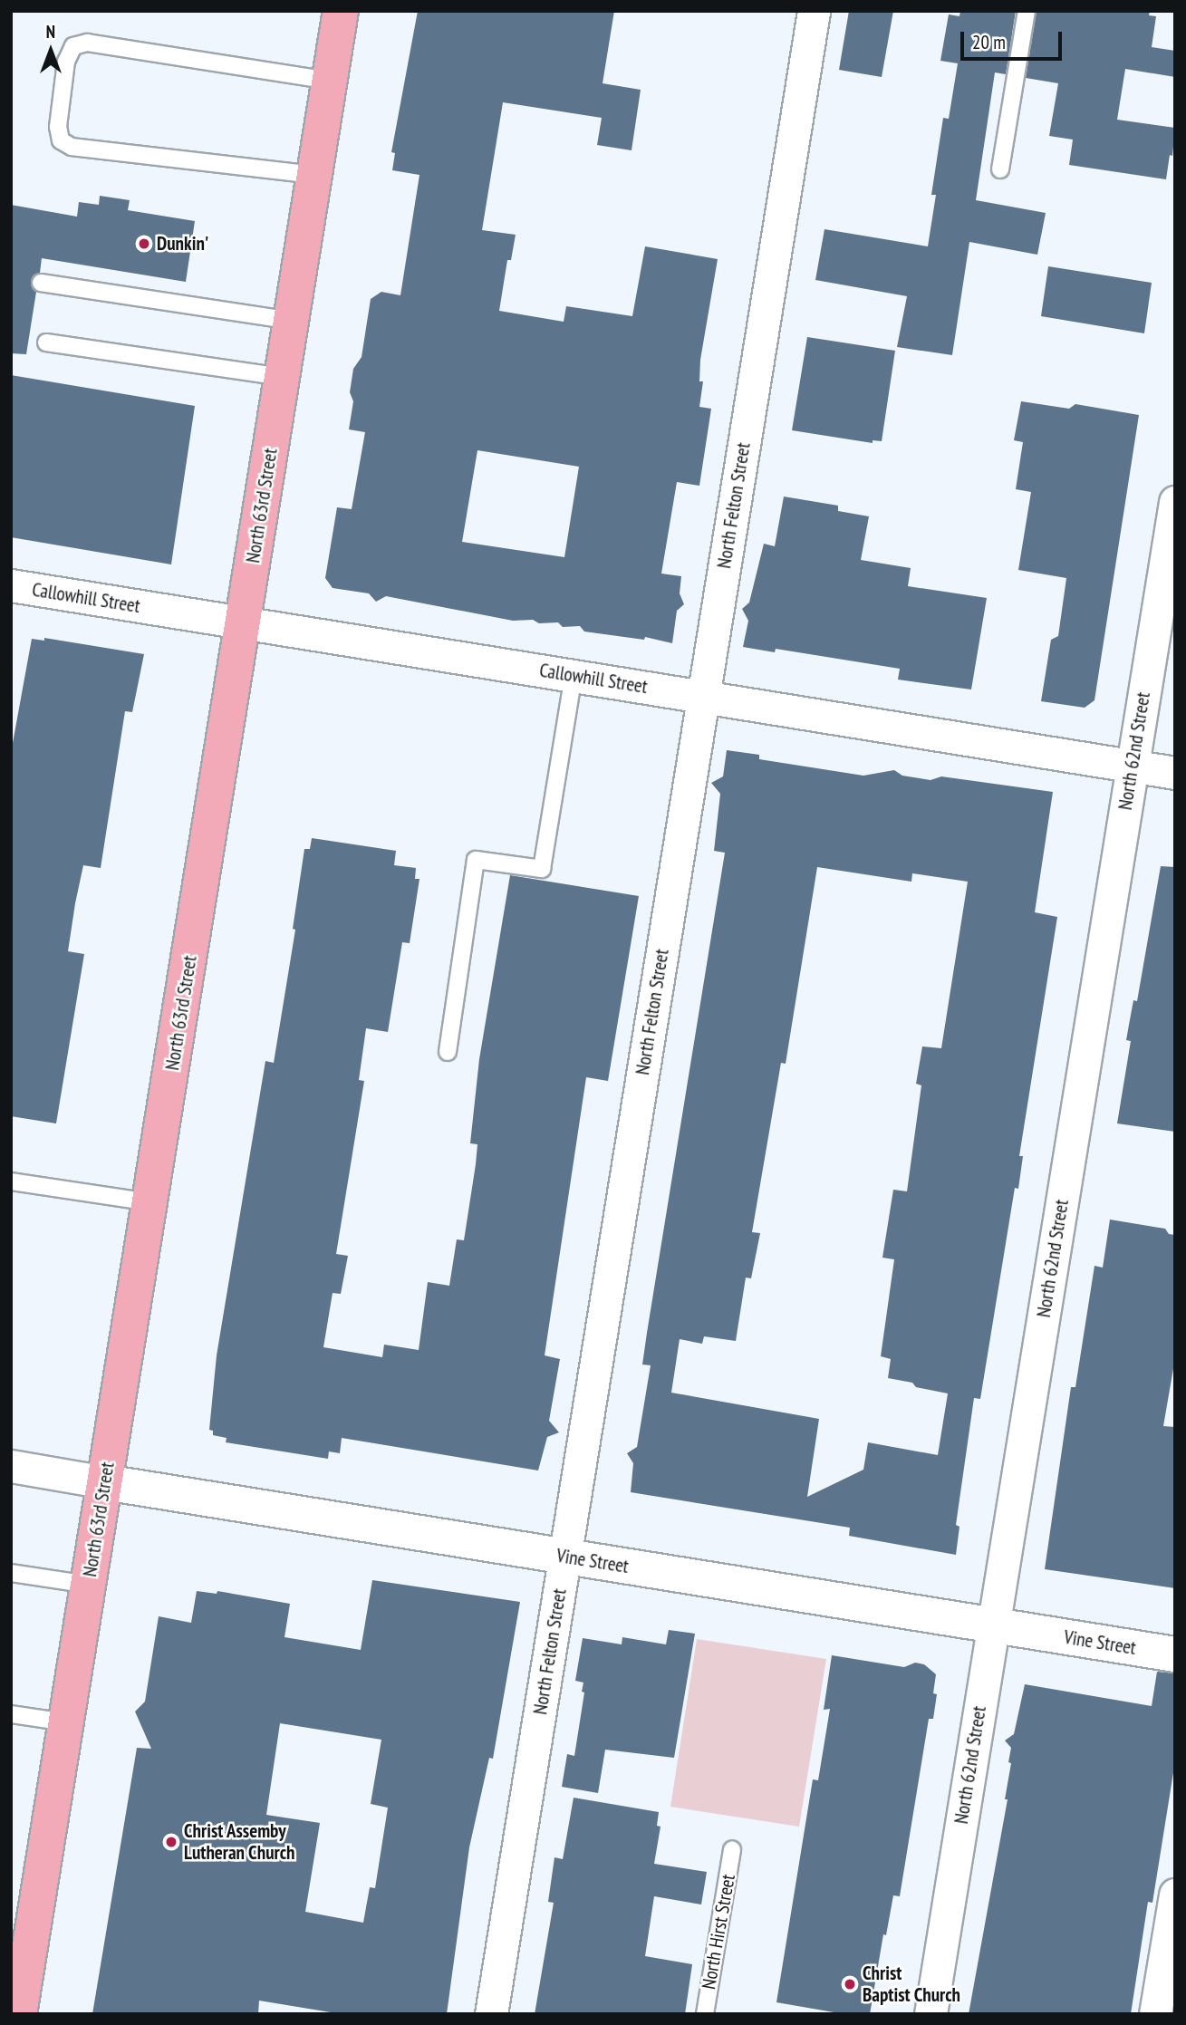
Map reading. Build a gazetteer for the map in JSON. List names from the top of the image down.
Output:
{
  "streets": {
    "main road": ["North 63rd Street"],
    "street": [
      "North Felton Street",
      "Callowhill Street",
      "North 62nd Street",
      "Vine Street"
    ],
    "lane": ["North Hirst Street"]
  },
  "crossings": [
    ["North 63rd Street", "Callowhill Street"],
    ["North 63rd Street", "Vine Street"],
    ["North Felton Street", "Callowhill Street"],
    ["North Felton Street", "Vine Street"],
    ["Callowhill Street", "North 62nd Street"],
    ["North 62nd Street", "Vine Street"]
  ],
  "places": ["Dunkin'", "Christ Assemby Lutheran Church", "Christ Baptist Church"],
  "scale_bar": "20 m",
  "north": "top"
}
